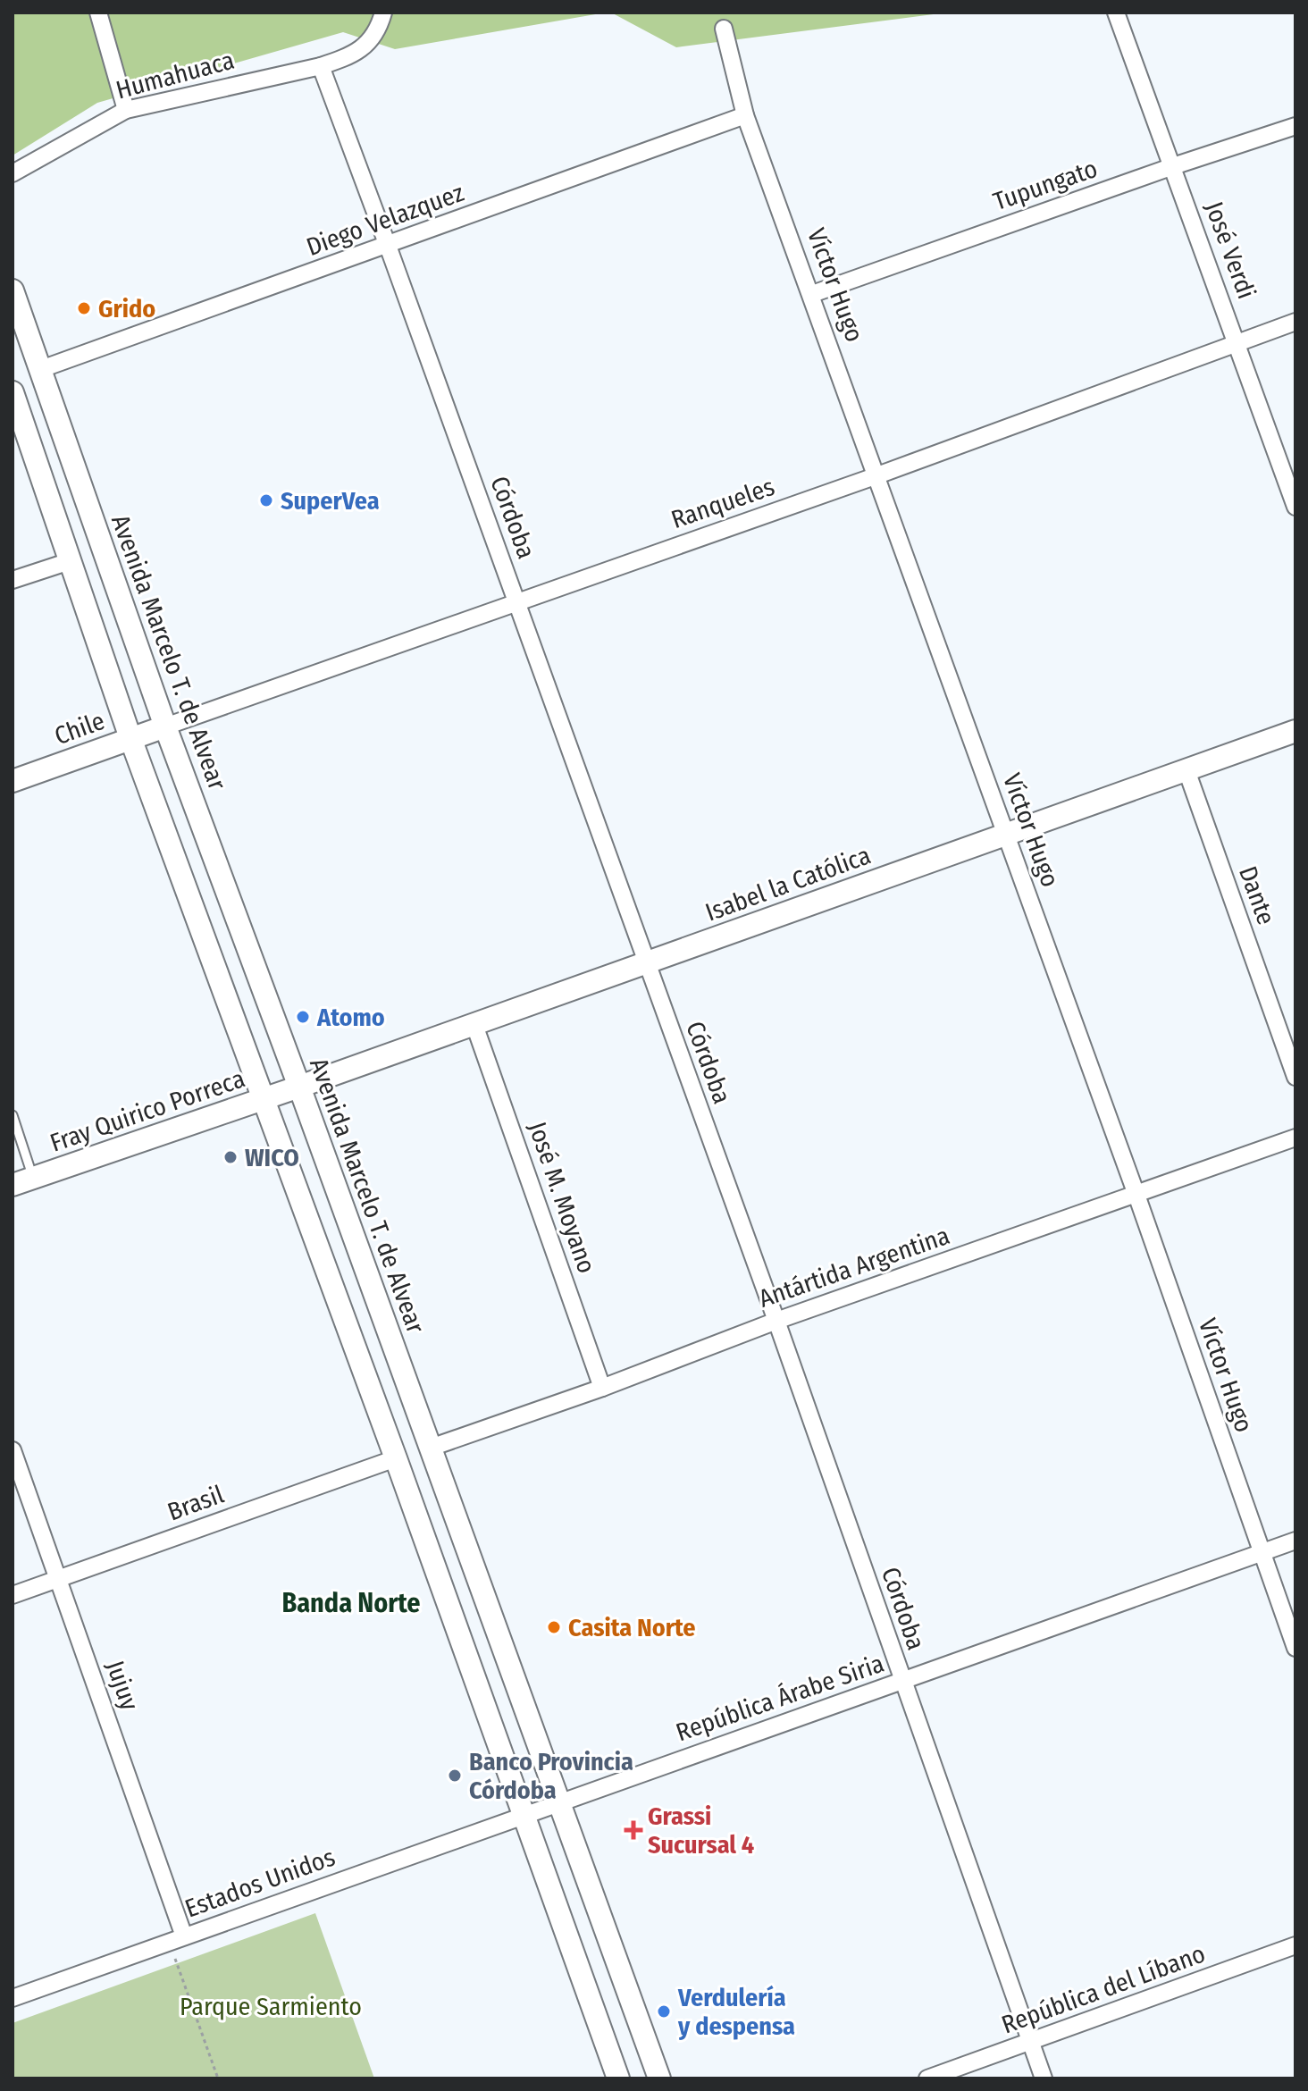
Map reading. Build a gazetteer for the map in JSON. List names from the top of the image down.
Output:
{
  "streets": {
    "main road": [
      "Avenida Marcelo T. de Alvear",
      "Chile",
      "Isabel la Católica",
      "Fray Quirico Porreca"
    ],
    "street": [
      "Humahuaca",
      "Tupungato",
      "Diego Velazquez",
      "José Verdi",
      "Víctor Hugo",
      "Ranqueles",
      "Córdoba",
      "Dante",
      "José M. Moyano",
      "Antártida Argentina",
      "Brasil",
      "Jujuy",
      "República Árabe Siria",
      "Estados Unidos",
      "República del Líbano"
    ]
  },
  "crossings": [
    ["Humahuaca", "Córdoba"],
    ["Tupungato", "José Verdi"],
    ["Tupungato", "Víctor Hugo"],
    ["Diego Velazquez", "Víctor Hugo"],
    ["Diego Velazquez", "Córdoba"],
    ["Diego Velazquez", "Avenida Marcelo T. de Alvear"],
    ["José Verdi", "Ranqueles"],
    ["Víctor Hugo", "Ranqueles"],
    ["Víctor Hugo", "Isabel la Católica"],
    ["Víctor Hugo", "Antártida Argentina"],
    ["Víctor Hugo", "República Árabe Siria"],
    ["Ranqueles", "Córdoba"],
    ["Ranqueles", "Avenida Marcelo T. de Alvear"],
    ["Ranqueles", "Chile"],
    ["Córdoba", "Isabel la Católica"],
    ["Córdoba", "Antártida Argentina"],
    ["Córdoba", "República Árabe Siria"],
    ["Córdoba", "República del Líbano"],
    ["Avenida Marcelo T. de Alvear", "Chile"],
    ["Avenida Marcelo T. de Alvear", "Isabel la Católica"],
    ["Avenida Marcelo T. de Alvear", "Fray Quirico Porreca"],
    ["Avenida Marcelo T. de Alvear", "Antártida Argentina"],
    ["Avenida Marcelo T. de Alvear", "República Árabe Siria"],
    ["Isabel la Católica", "Dante"],
    ["Isabel la Católica", "Fray Quirico Porreca"],
    ["Isabel la Católica", "José M. Moyano"],
    ["José M. Moyano", "Antártida Argentina"],
    ["Brasil", "Jujuy"],
    ["Jujuy", "Estados Unidos"],
    ["República Árabe Siria", "Estados Unidos"]
  ],
  "districts": ["Banda Norte"],
  "parks": ["Parque Sarmiento"],
  "places": {
    "other": [
      "Grido",
      "SuperVea",
      "Atomo",
      "WICO",
      "Casita Norte",
      "Banco Provincia Córdoba",
      "Verdulería y despensa"
    ],
    "health": ["Grassi Sucursal 4"]
  }
}
